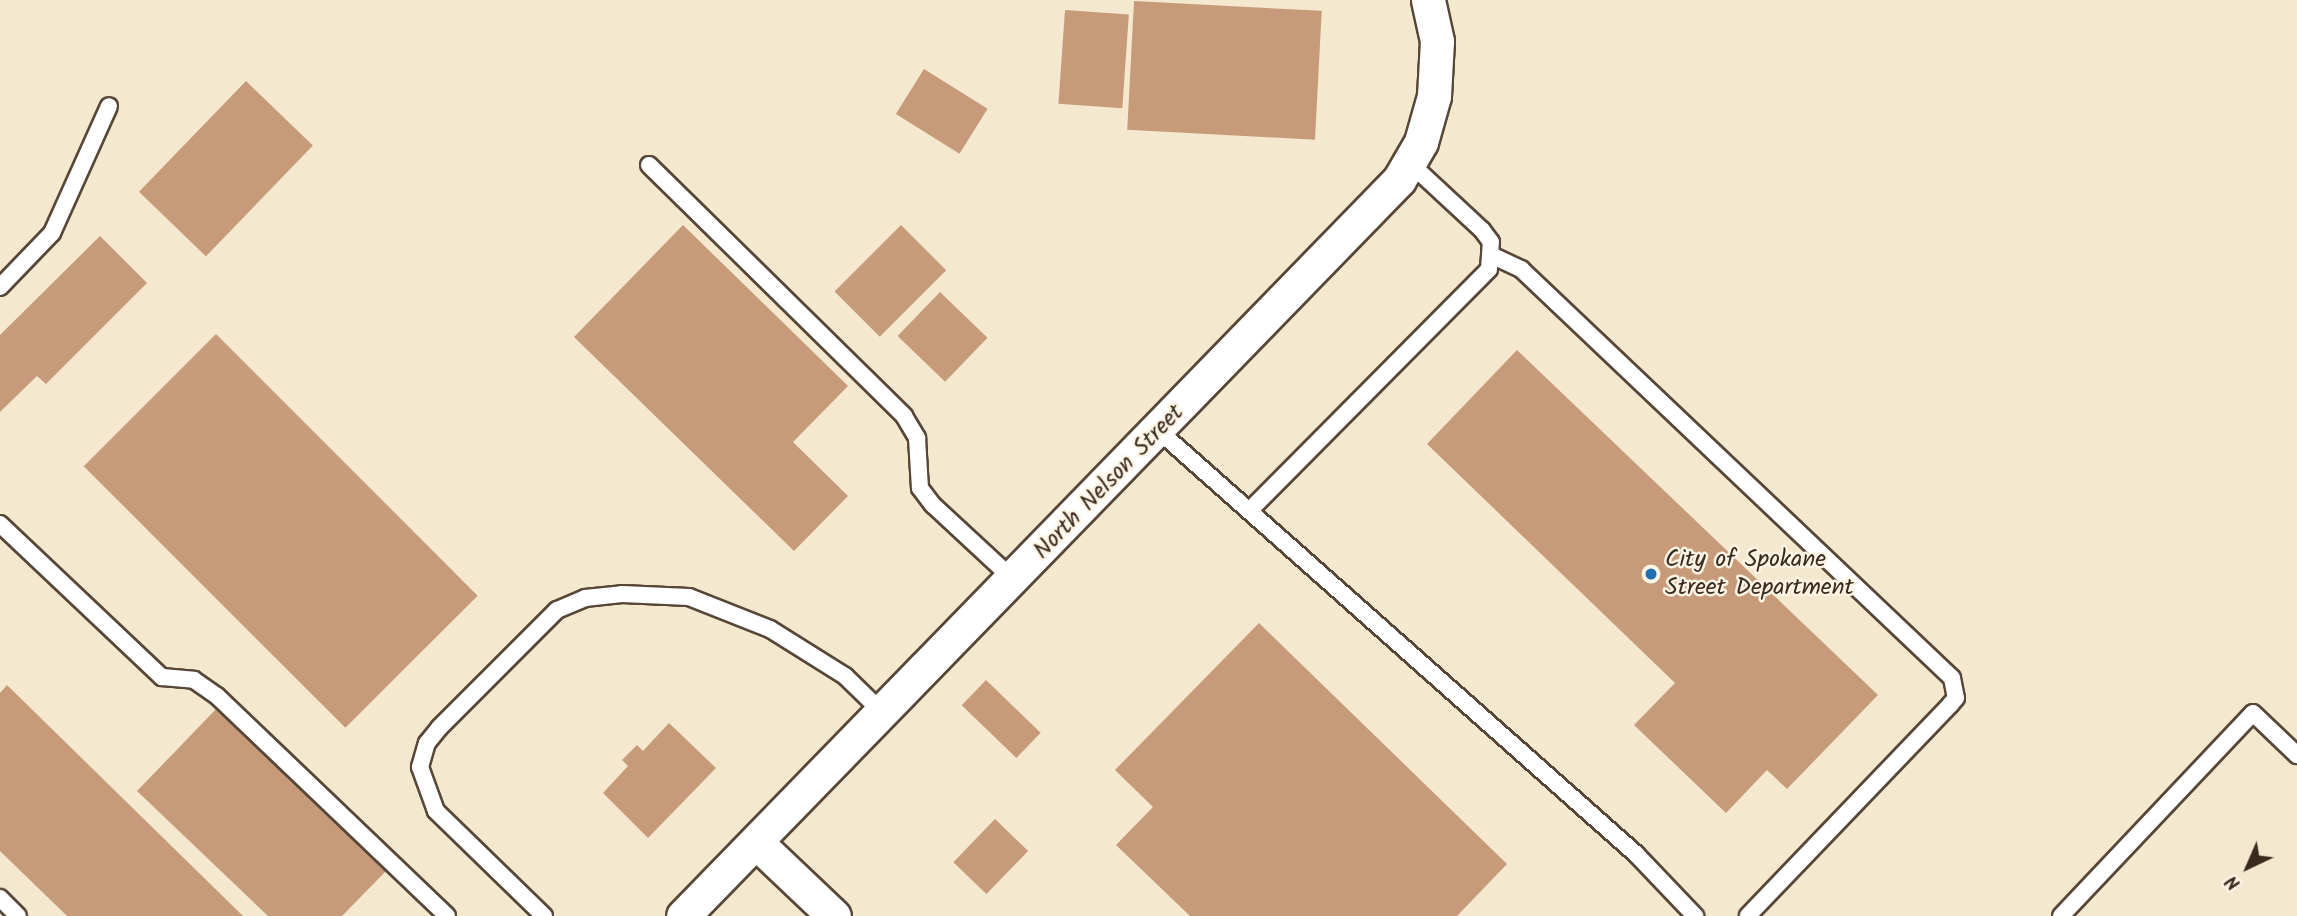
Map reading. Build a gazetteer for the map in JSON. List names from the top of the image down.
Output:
{
  "streets": {
    "street": ["North Nelson Street"]
  },
  "places": ["City of Spokane Street Department"],
  "north": "bottom left"
}
